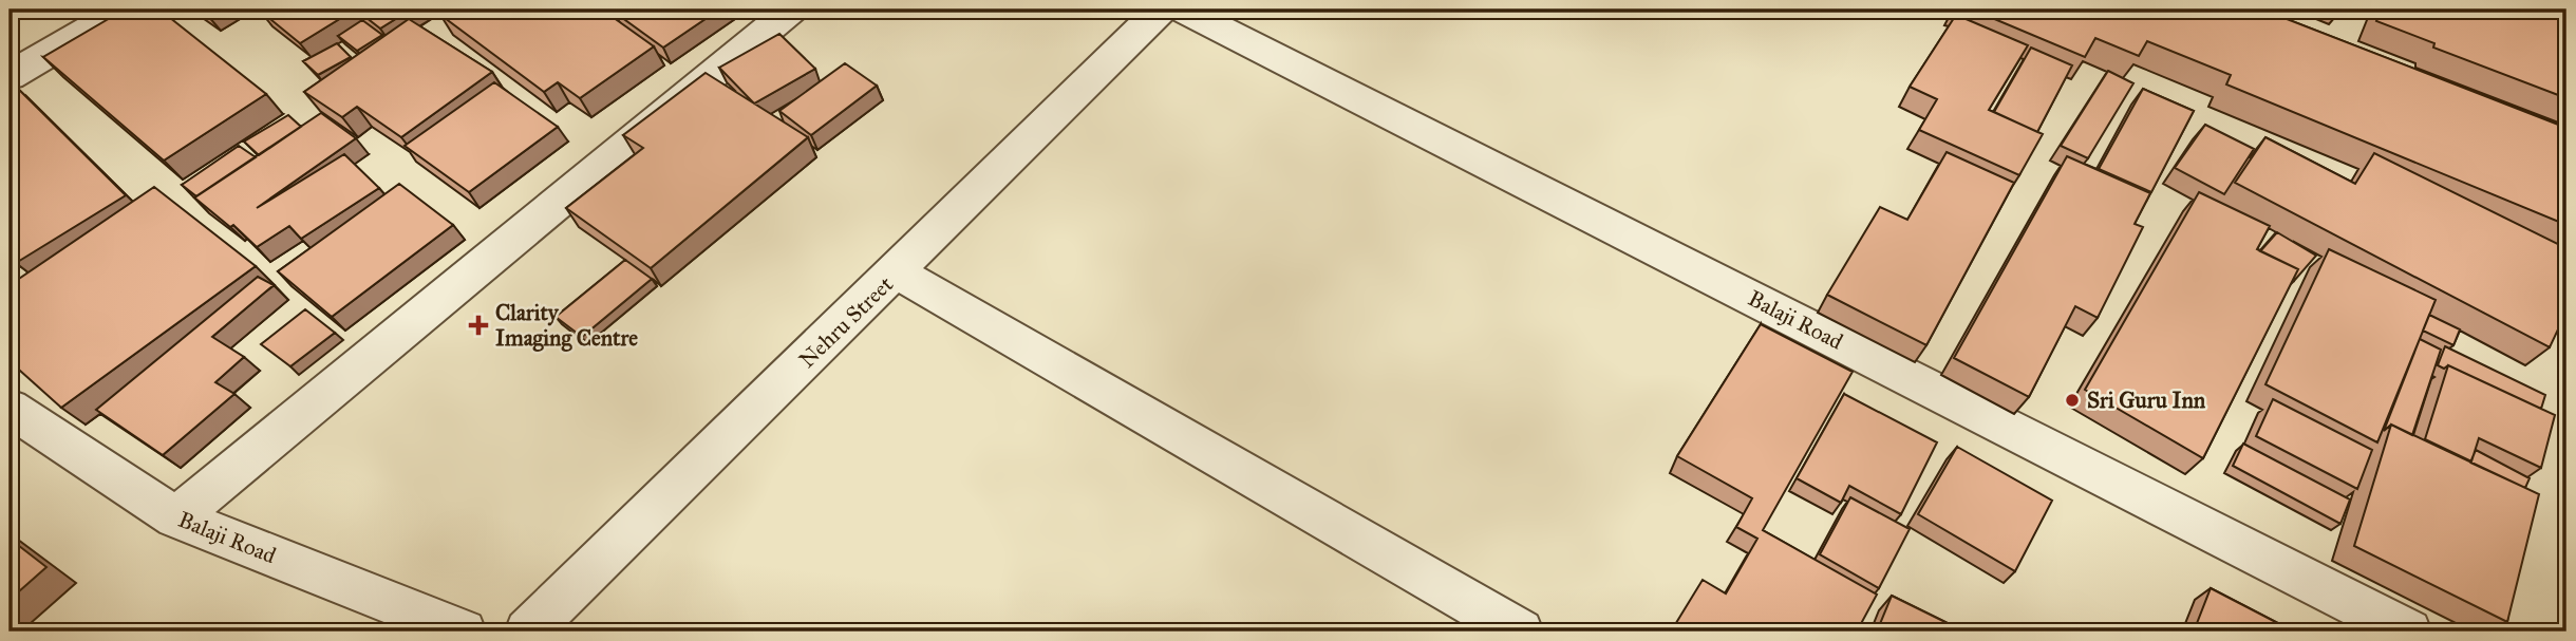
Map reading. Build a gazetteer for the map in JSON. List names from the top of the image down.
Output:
{
  "streets": {
    "street": ["Balaji Road", "Nehru Street"]
  },
  "places": {
    "health": ["Clarity Imaging Centre"],
    "other": ["Sri Guru Inn"]
  }
}
